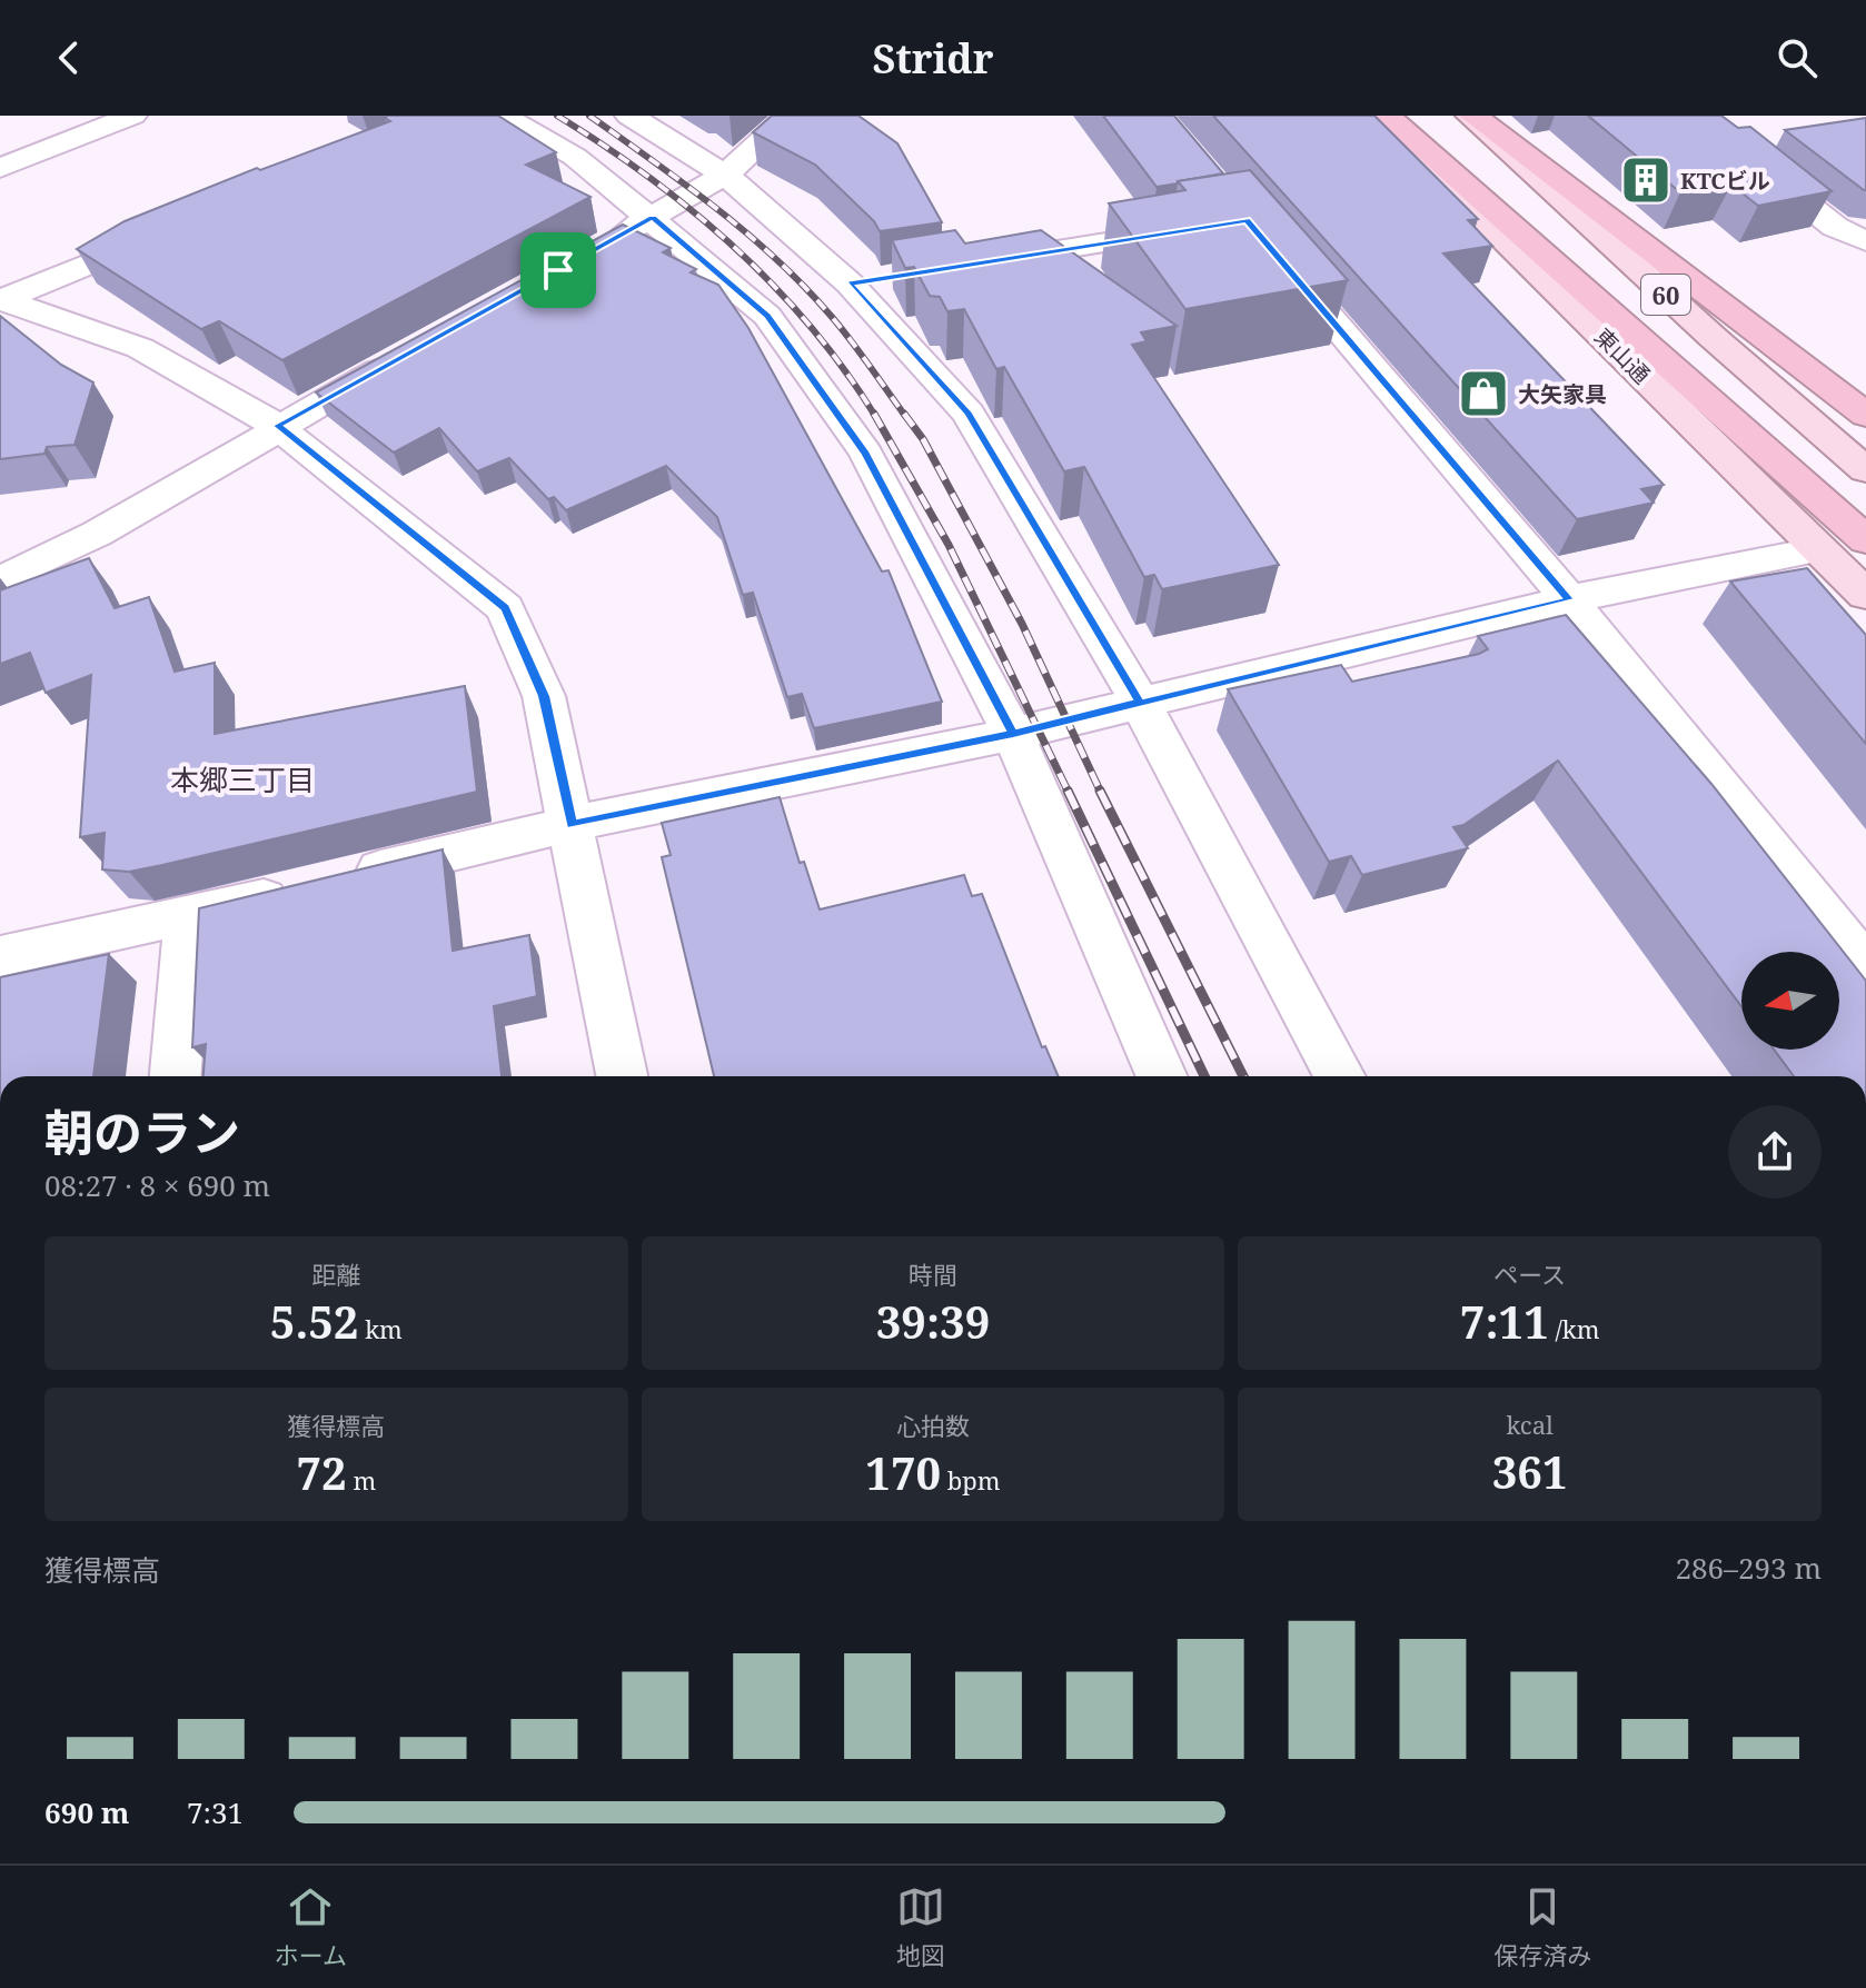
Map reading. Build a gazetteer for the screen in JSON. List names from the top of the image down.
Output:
{
  "streets": {
    "main road": ["60", "東山通"]
  },
  "districts": ["本郷三丁目"],
  "places": {
    "building": ["KTCビル"],
    "shop": ["大矢家具"]
  },
  "north": "left",
  "page": {
    "header": "Stridr",
    "heading": ["朝のラン", "08:27 · 8 × 690 m"],
    "stats": [
      ["距離", "5.52 km"],
      ["時間", "39:39"],
      ["ペース", "7:11 /km"],
      ["獲得標高", "72 m"],
      ["心拍数", "170 bpm"],
      ["kcal", "361"]
    ],
    "chart": ["獲得標高", "286–293 m"],
    "list": [
      {
        "name": "690 m",
        "note": "7:31"
      }
    ],
    "tabs": ["ホーム", "地図", "保存済み"]
  }
}
